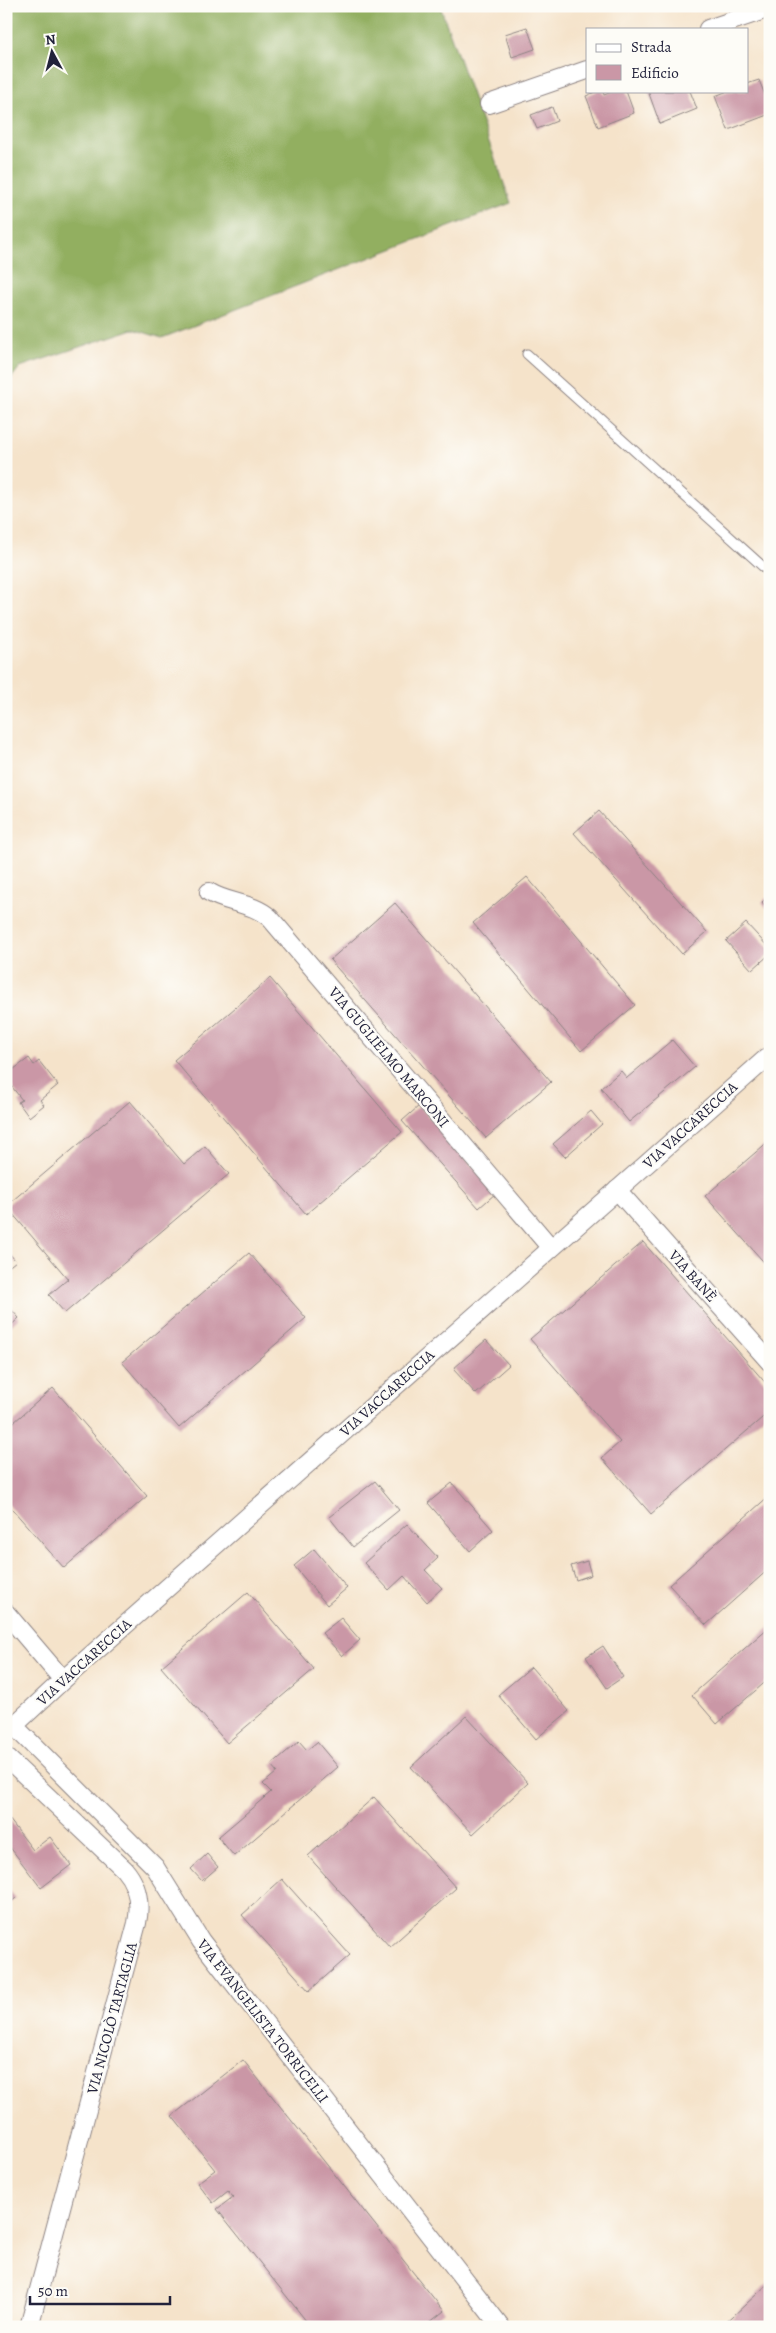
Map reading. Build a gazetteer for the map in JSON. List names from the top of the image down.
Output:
{
  "streets": {
    "street": [
      "VIA GUGLIELMO MARCONI",
      "VIA VACCARECCIA",
      "VIA BANÈ",
      "VIA NICOLÒ TARTAGLIA",
      "VIA EVANGELISTA TORRICELLI"
    ]
  },
  "crossings": [
    ["VIA GUGLIELMO MARCONI", "VIA VACCARECCIA"],
    ["VIA VACCARECCIA", "VIA BANÈ"],
    ["VIA VACCARECCIA", "VIA EVANGELISTA TORRICELLI"]
  ],
  "legend": ["Strada", "Edificio"],
  "scale_bar": "50 m",
  "north": "top"
}
